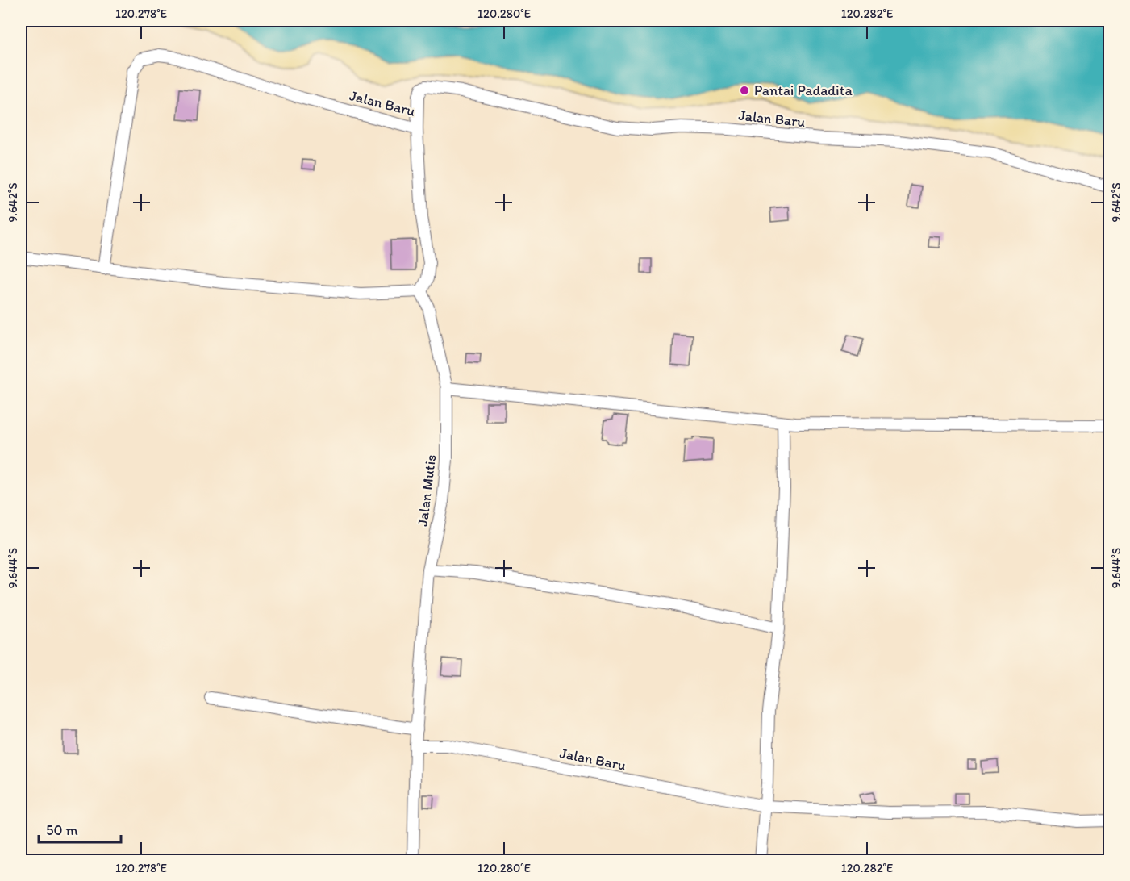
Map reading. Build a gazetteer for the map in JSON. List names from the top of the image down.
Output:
{
  "streets": {
    "street": ["Jalan Baru", "Jalan Mutis"]
  },
  "crossings": [
    ["Jalan Baru", "Jalan Mutis"]
  ],
  "places": ["Pantai Padadita"],
  "scale_bar": "50 m",
  "coordinates": [
    "120.278°E",
    "120.280°E",
    "120.282°E",
    "9.642°S",
    "9.644°S"
  ]
}
